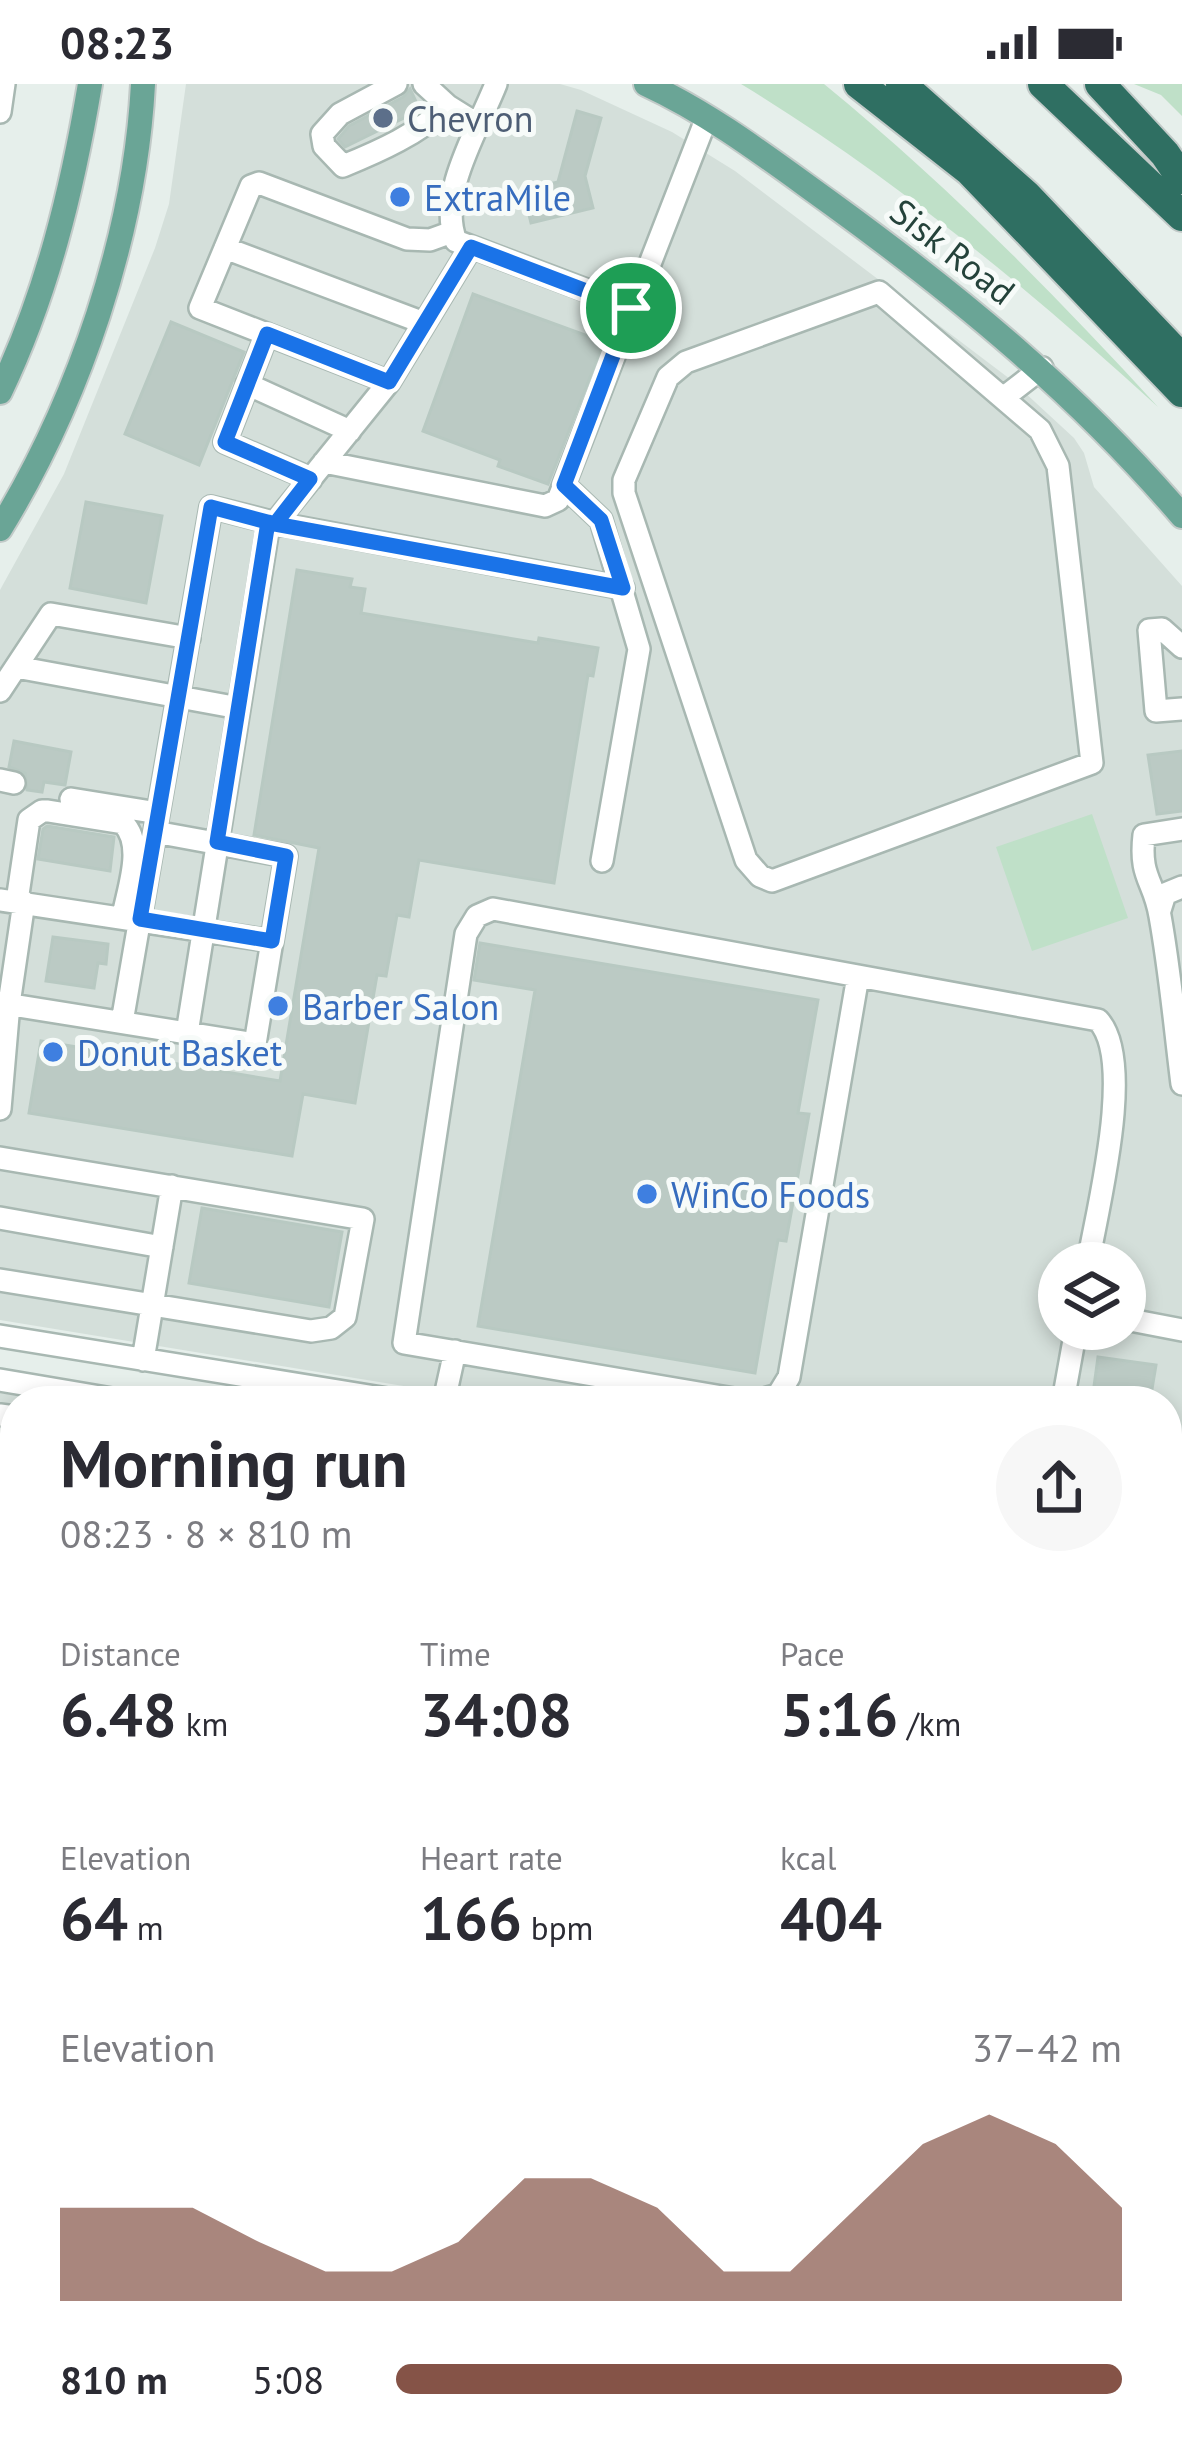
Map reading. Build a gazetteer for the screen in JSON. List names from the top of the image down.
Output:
{
  "streets": {
    "main road": ["Sisk Road"]
  },
  "places": [
    "Chevron",
    "ExtraMile",
    "Barber Salon",
    "Donut Basket",
    "WinCo Foods"
  ],
  "page": {
    "status": "08:23",
    "heading": ["Morning run", "08:23 · 8 × 810 m"],
    "stats": [
      ["Distance", "6.48 km"],
      ["Time", "34:08"],
      ["Pace", "5:16 /km"],
      ["Elevation", "64 m"],
      ["Heart rate", "166 bpm"],
      ["kcal", "404"]
    ],
    "chart": ["Elevation", "37–42 m"],
    "list": [
      {
        "name": "810 m",
        "note": "5:08"
      }
    ]
  }
}
